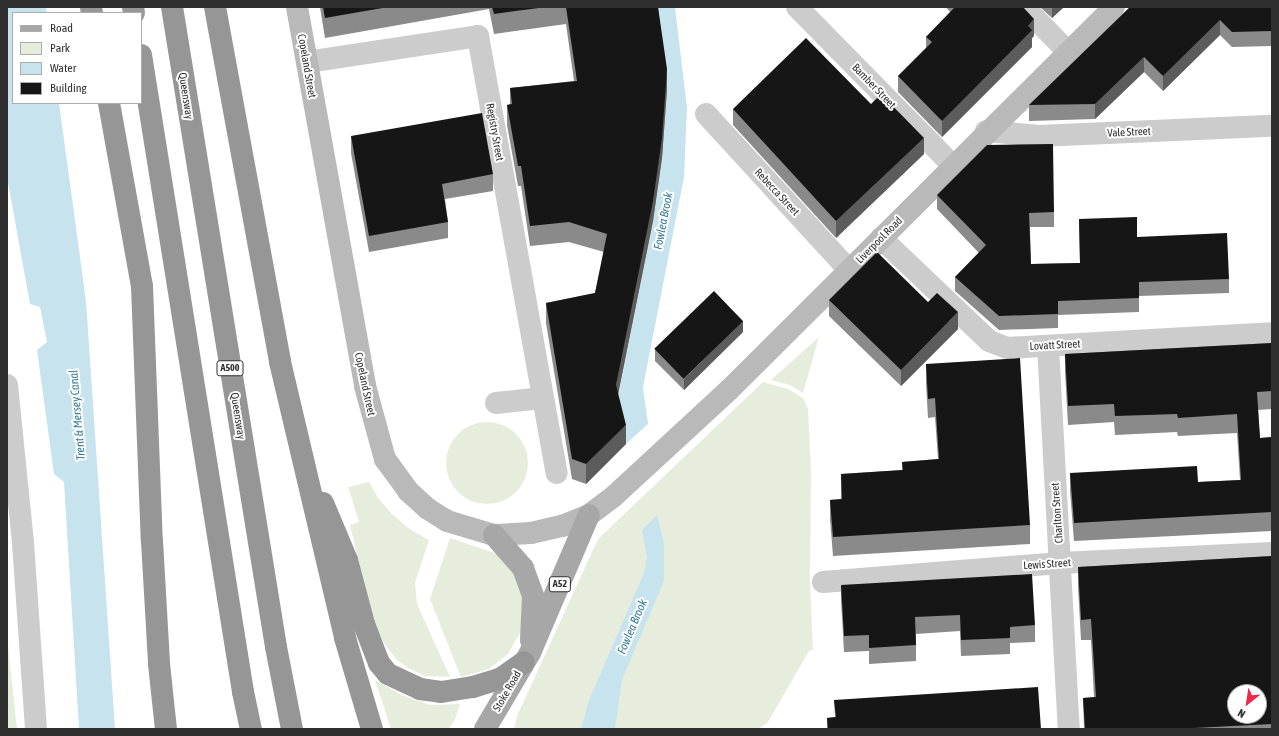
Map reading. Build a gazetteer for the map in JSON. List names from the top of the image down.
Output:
{
  "streets": {
    "highway": ["Queensway", "A500"],
    "main road": ["A52", "Stoke Road"],
    "street": [
      "Copeland Street",
      "Bamber Street",
      "Registry Street",
      "Vale Street",
      "Rebecca Street",
      "Liverpool Road",
      "Lovatt Street",
      "Charlton Street",
      "Lewis Street"
    ]
  },
  "crossings": [
    ["Copeland Street", "Registry Street"],
    ["Copeland Street", "Liverpool Road"],
    ["Copeland Street", "A52"],
    ["Bamber Street", "Liverpool Road"],
    ["Vale Street", "Liverpool Road"],
    ["Rebecca Street", "Liverpool Road"],
    ["Liverpool Road", "Lovatt Street"],
    ["Lovatt Street", "Charlton Street"],
    ["Charlton Street", "Lewis Street"],
    ["A52", "Stoke Road"]
  ],
  "water": ["Fowlea Brook", "Trent & Mersey Canal"],
  "legend": [
    "Road",
    "Park",
    "Water",
    "Building"
  ],
  "north": "bottom left"
}
